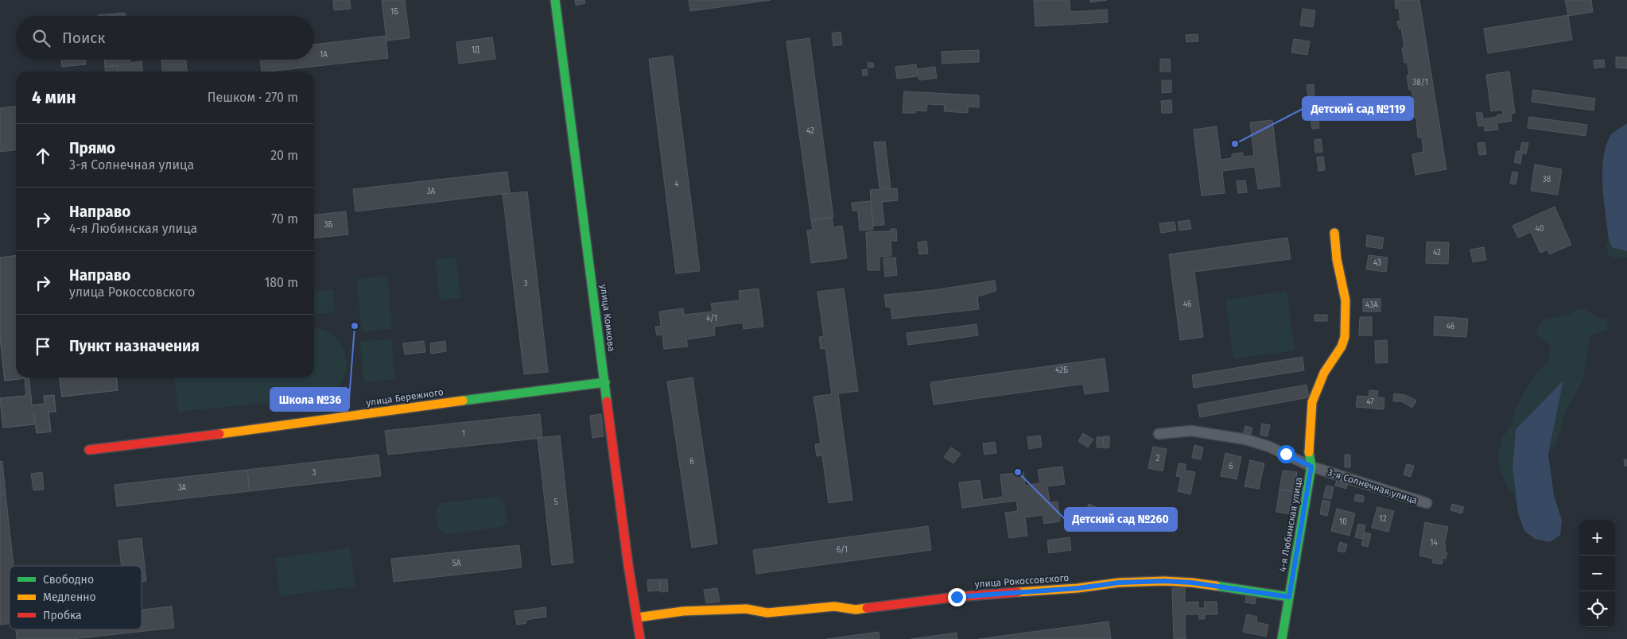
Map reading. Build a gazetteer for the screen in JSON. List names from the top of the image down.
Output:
{
  "streets": {
    "street": [
      "улица Комкова",
      "улица Бережного",
      "3-я Солнечная улица",
      "4-я Любинская улица",
      "улица Рокоссовского"
    ]
  },
  "crossings": [
    ["улица Комкова", "улица Бережного"],
    ["улица Комкова", "улица Рокоссовского"],
    ["3-я Солнечная улица", "4-я Любинская улица"],
    ["4-я Любинская улица", "улица Рокоссовского"]
  ],
  "places": ["Детский сад №119", "Школа №36", "Детский сад №260"],
  "house_numbers": [
    "1Б",
    "1Д",
    "1А",
    "38/1",
    "42",
    "38",
    "4",
    "3А",
    "3Б",
    "40",
    "42",
    "43",
    "3",
    "46",
    "43А",
    "4/1",
    "46",
    "42Б",
    "47",
    "1",
    "2",
    "6",
    "6",
    "3",
    "3А",
    "5",
    "12",
    "10",
    "14",
    "6/1",
    "5А"
  ],
  "legend": ["Свободно", "Медленно", "Пробка"],
  "page": {
    "search": "Поиск",
    "heading": ["4 мин", "Пешком · 270 m"],
    "list": [
      ["Прямо", "3-я Солнечная улица", "20 m"],
      ["Направо", "4-я Любинская улица", "70 m"],
      ["Направо", "улица Рокоссовского", "180 m"],
      "Пункт назначения"
    ],
    "map_buttons": ["+", "−"]
  }
}
